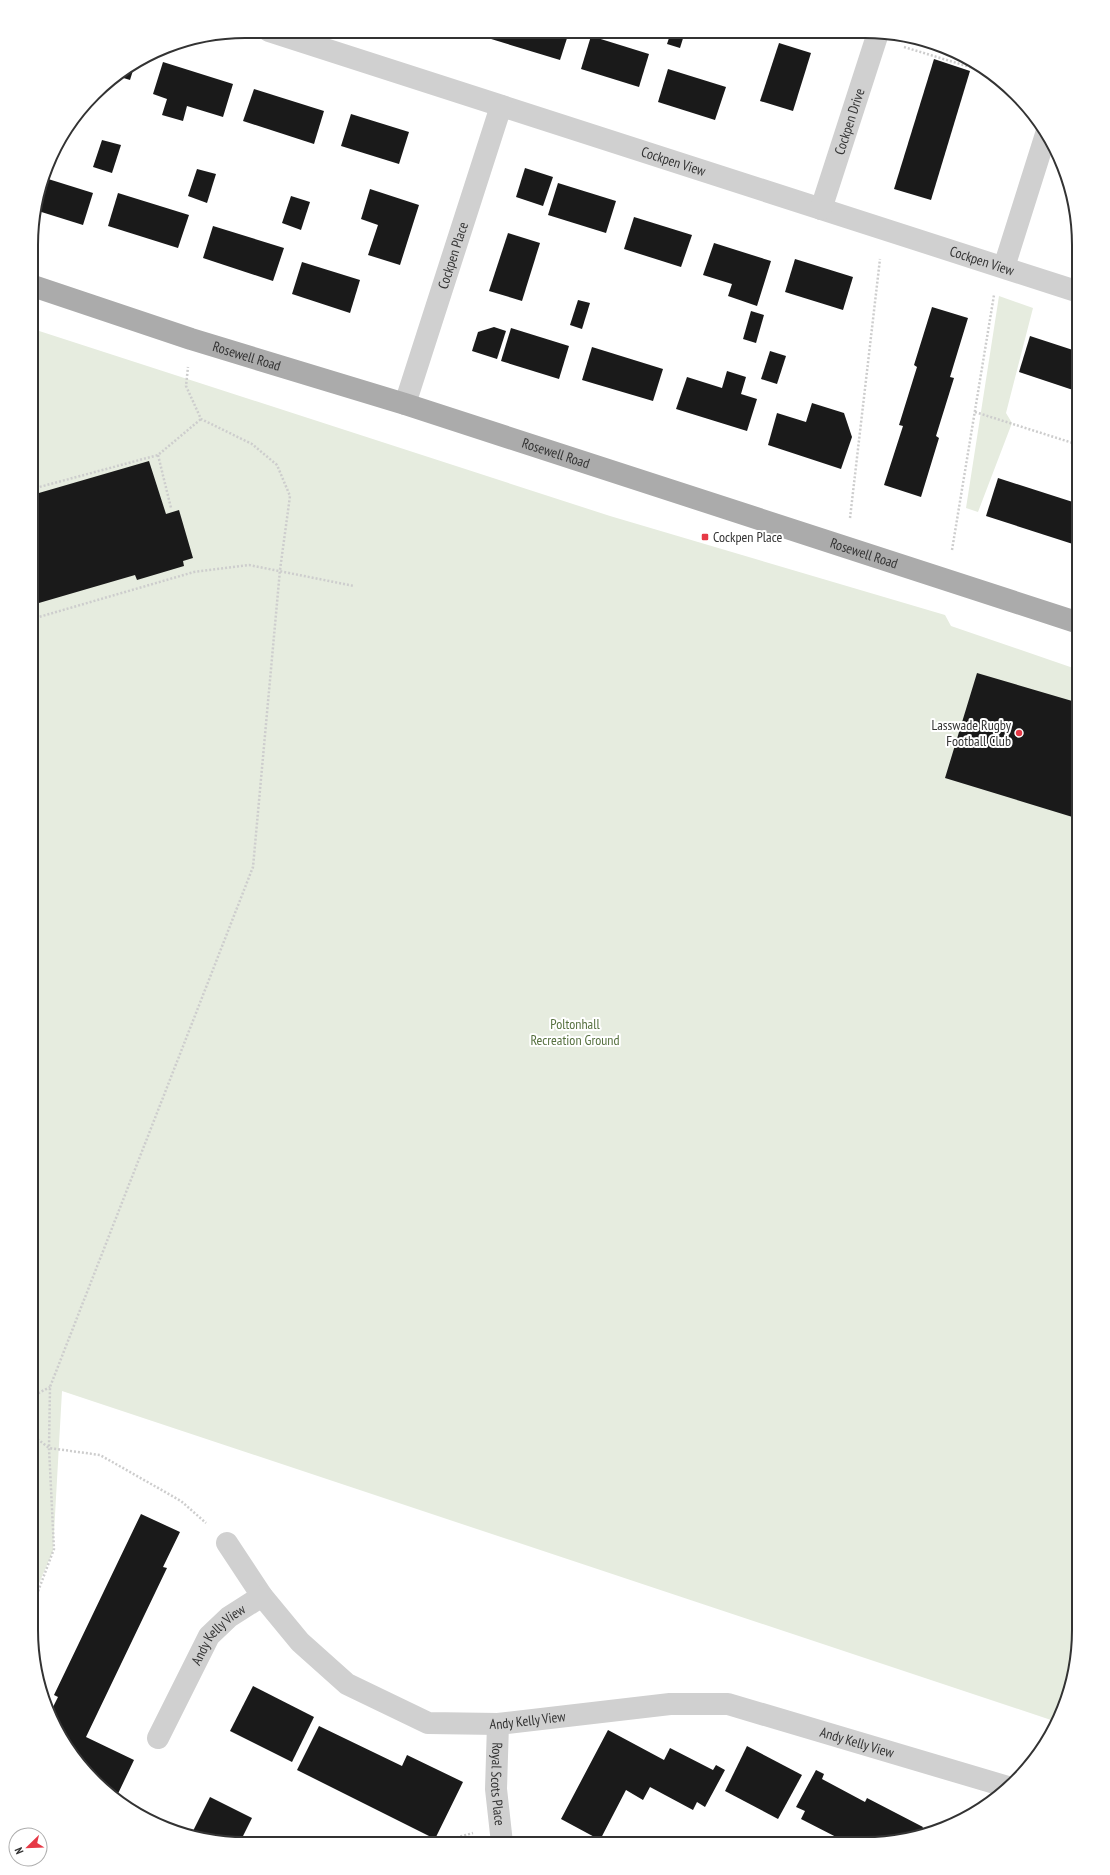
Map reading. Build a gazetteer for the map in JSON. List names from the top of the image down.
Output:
{
  "streets": {
    "main road": ["Rosewell Road"],
    "street": [
      "Cockpen Drive",
      "Cockpen View",
      "Cockpen Place",
      "Andy Kelly View",
      "Royal Scots Place"
    ]
  },
  "crossings": [
    ["Cockpen Drive", "Cockpen View"],
    ["Cockpen View", "Cockpen Place"],
    ["Cockpen Place", "Rosewell Road"],
    ["Andy Kelly View", "Royal Scots Place"]
  ],
  "parks": ["Poltonhall Recreation Ground"],
  "places": {
    "transit": ["Cockpen Place"],
    "other": ["Lasswade Rugby Football Club"]
  },
  "north": "bottom left"
}
